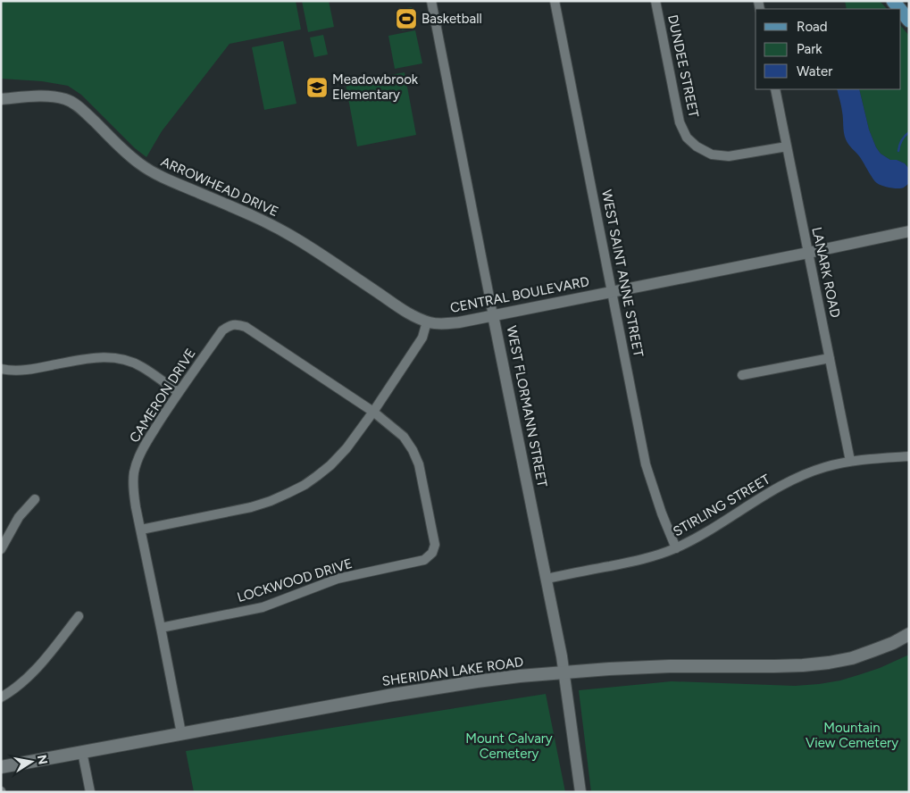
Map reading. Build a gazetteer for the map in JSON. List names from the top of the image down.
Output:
{
  "streets": {
    "main road": ["SHERIDAN LAKE ROAD"],
    "street": [
      "DUNDEE STREET",
      "ARROWHEAD DRIVE",
      "LANARK ROAD",
      "WEST SAINT ANNE STREET",
      "CENTRAL BOULEVARD",
      "CAMERON DRIVE",
      "WEST FLORMANN STREET",
      "STIRLING STREET",
      "LOCKWOOD DRIVE"
    ]
  },
  "crossings": [
    ["DUNDEE STREET", "LANARK ROAD"],
    ["ARROWHEAD DRIVE", "CENTRAL BOULEVARD"],
    ["LANARK ROAD", "CENTRAL BOULEVARD"],
    ["LANARK ROAD", "STIRLING STREET"],
    ["WEST SAINT ANNE STREET", "CENTRAL BOULEVARD"],
    ["WEST SAINT ANNE STREET", "STIRLING STREET"],
    ["CENTRAL BOULEVARD", "WEST FLORMANN STREET"],
    ["CAMERON DRIVE", "LOCKWOOD DRIVE"],
    ["CAMERON DRIVE", "SHERIDAN LAKE ROAD"],
    ["WEST FLORMANN STREET", "STIRLING STREET"],
    ["WEST FLORMANN STREET", "SHERIDAN LAKE ROAD"]
  ],
  "parks": ["Mountain View Cemetery", "Mount Calvary Cemetery"],
  "places": {
    "sports": ["Basketball"],
    "school or university": ["Meadowbrook Elementary"]
  },
  "legend": ["Road", "Park", "Water"],
  "north": "right"
}
